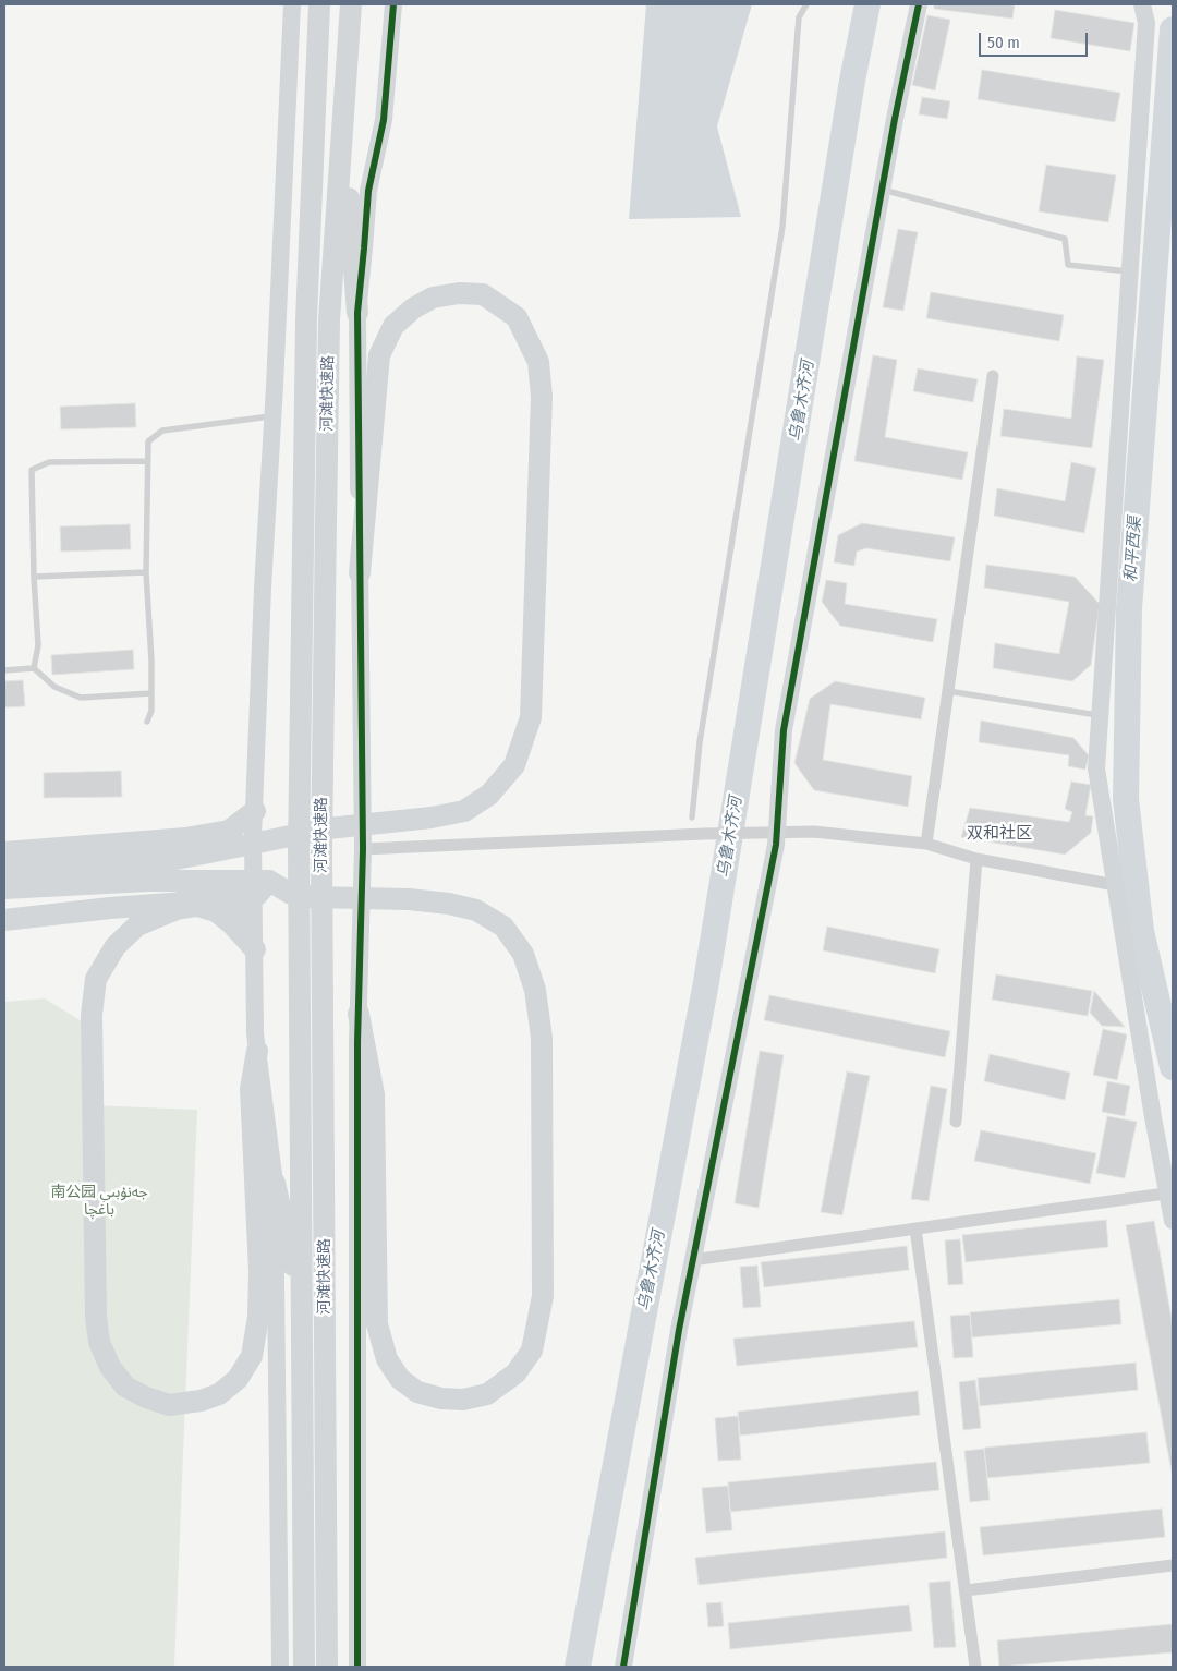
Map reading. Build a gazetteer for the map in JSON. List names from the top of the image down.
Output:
{
  "streets": {
    "highway": ["河滩快速路"]
  },
  "districts": ["双和社区"],
  "water": ["乌鲁木齐河", "和平西渠"],
  "parks": ["南公园 جەنۇبىي باغچا"],
  "scale_bar": "50 m"
}
